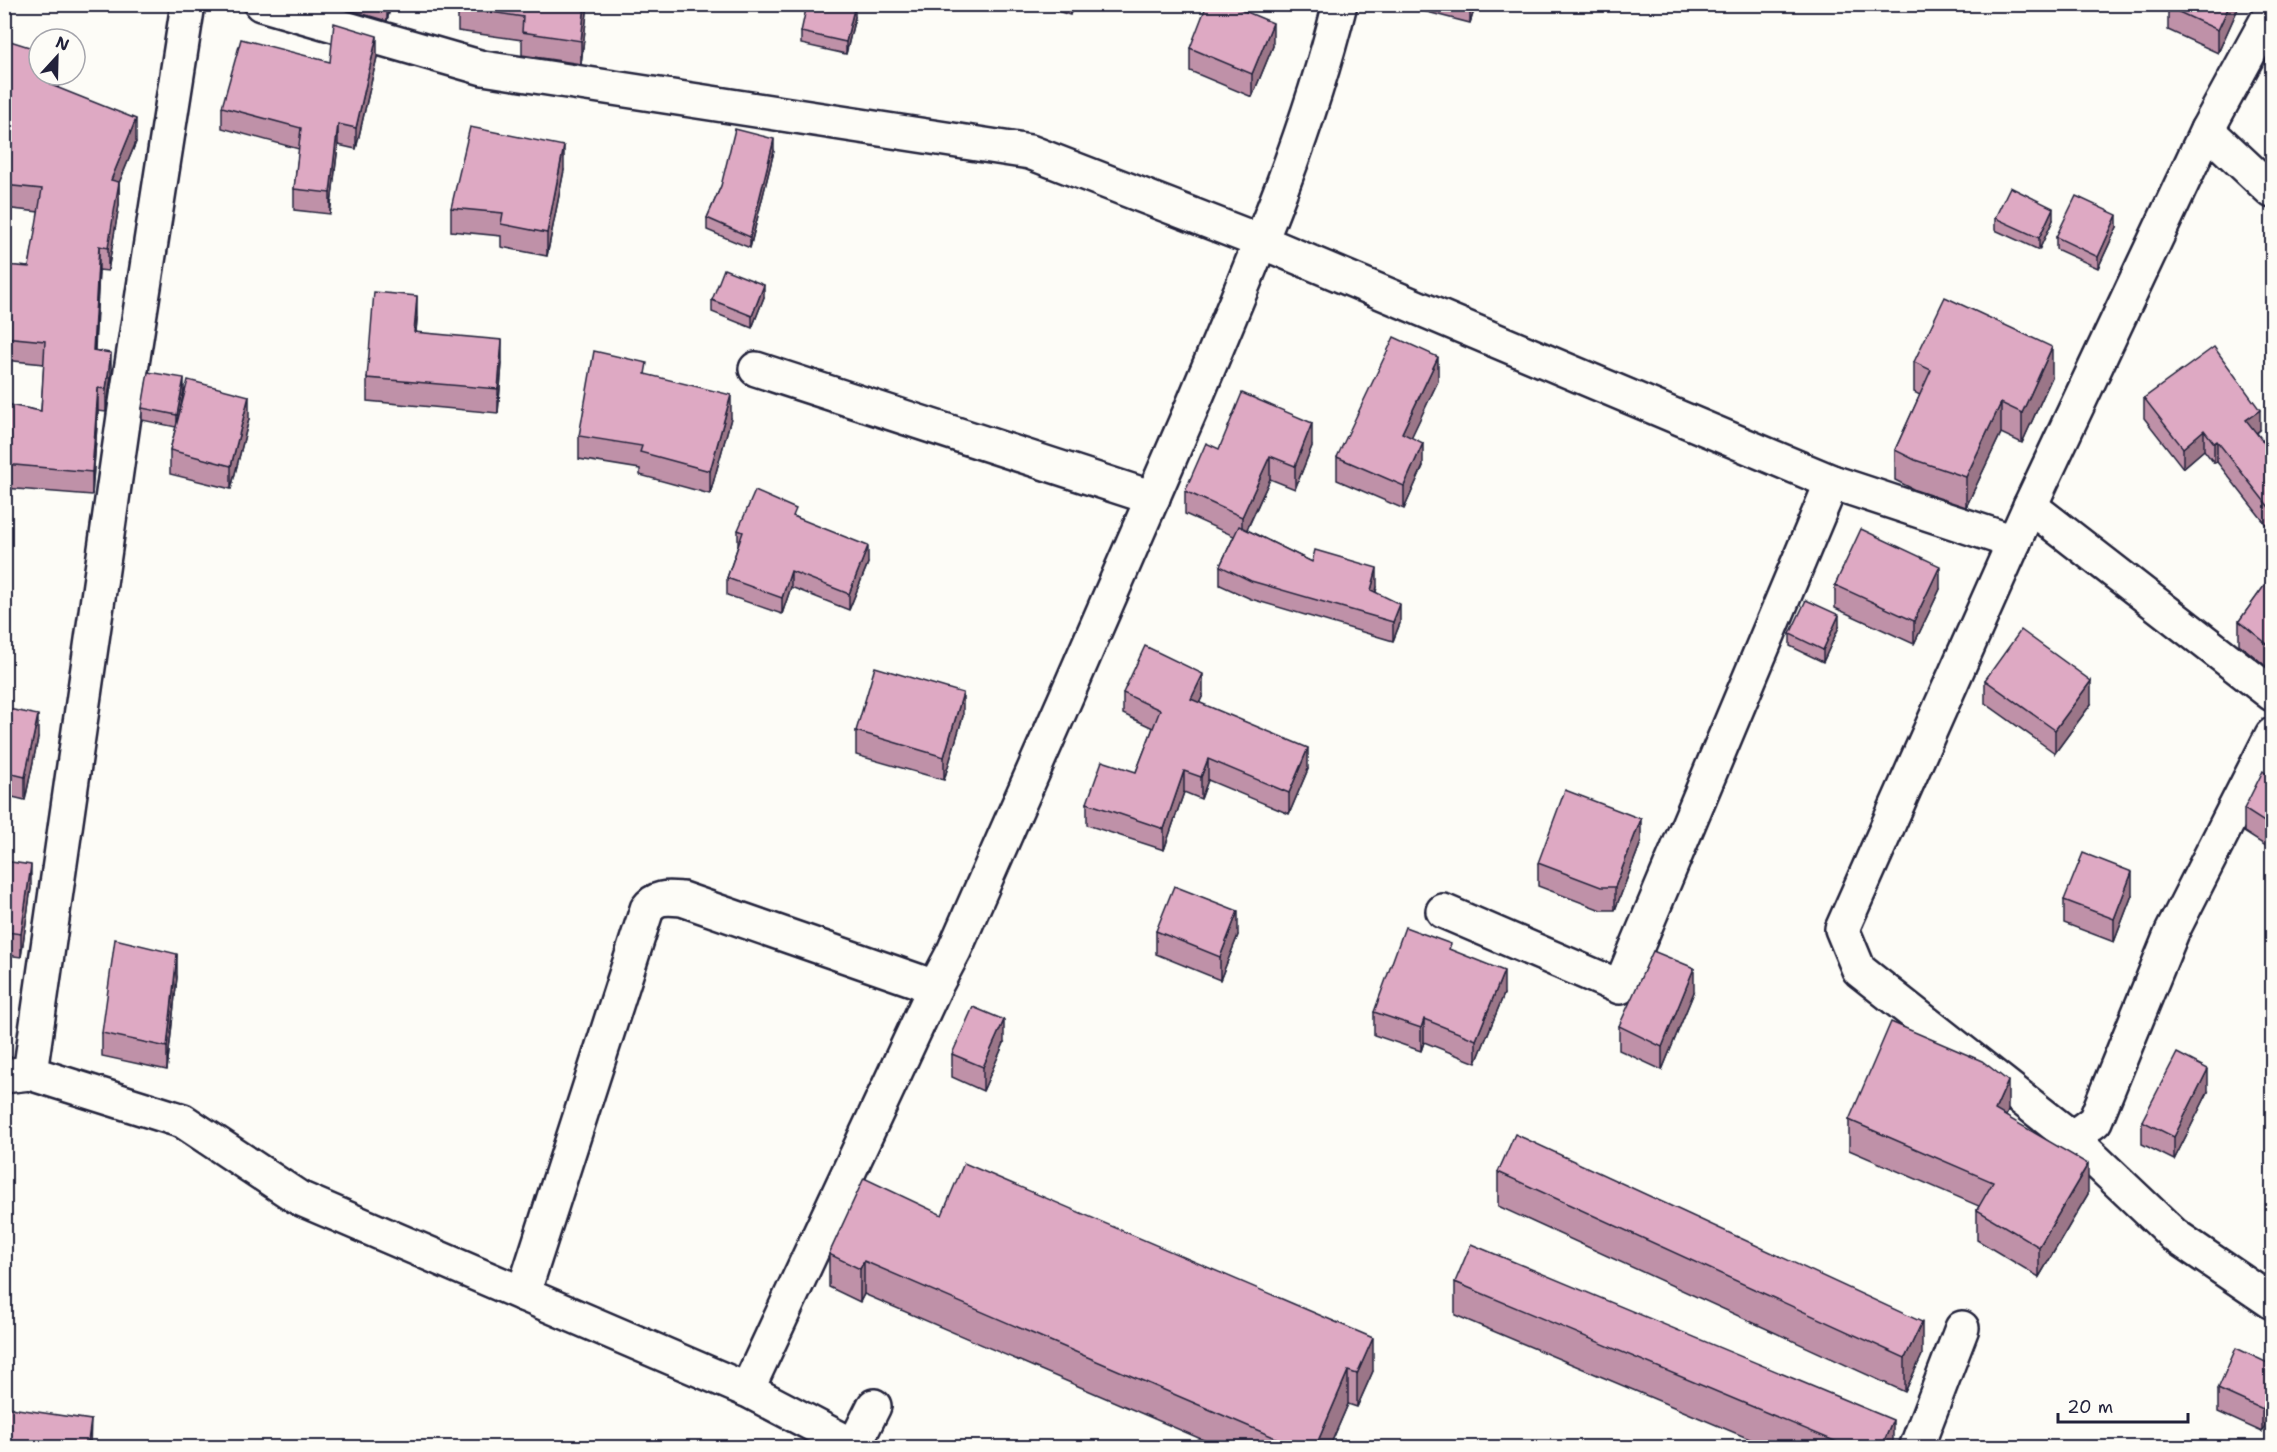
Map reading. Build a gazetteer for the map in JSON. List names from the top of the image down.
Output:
{
  "scale_bar": "20 m",
  "north": "top"
}
